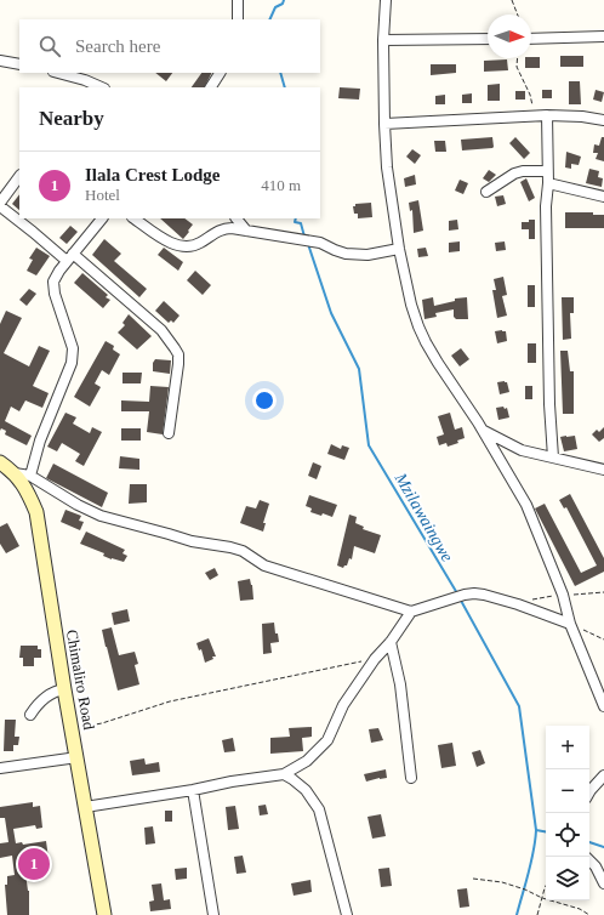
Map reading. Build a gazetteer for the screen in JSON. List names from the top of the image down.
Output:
{
  "streets": {
    "street": ["Chimaliro Road"]
  },
  "water": ["Mzilawaingwe"],
  "north": "right",
  "page": {
    "search": "Search here",
    "heading": "Nearby",
    "list": [
      {
        "mark": "1",
        "name": "Ilala Crest Lodge",
        "note": "Hotel",
        "value": "410 m"
      }
    ],
    "map_buttons": ["+", "−"],
    "pins": "1"
  }
}
